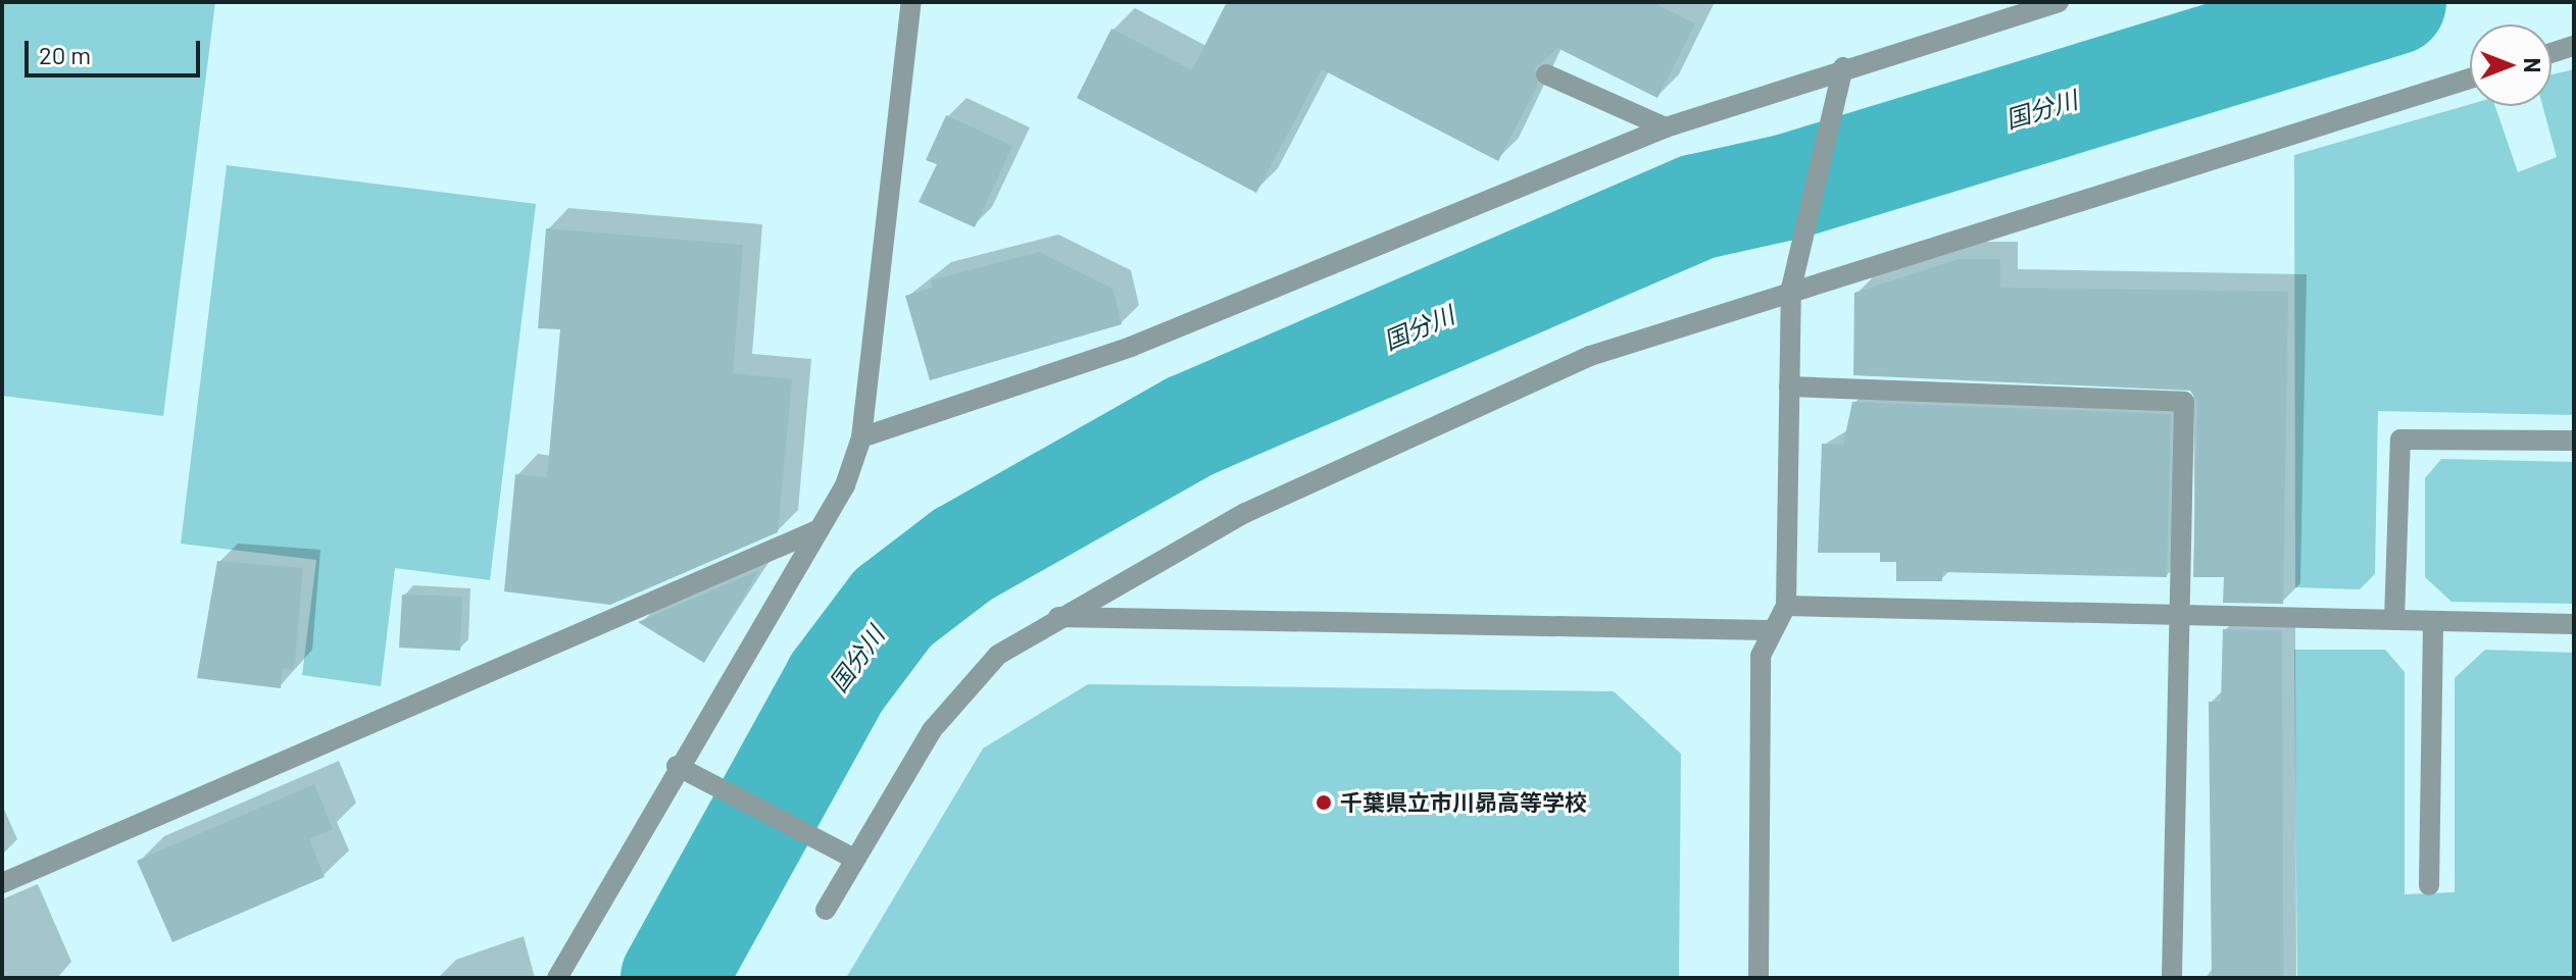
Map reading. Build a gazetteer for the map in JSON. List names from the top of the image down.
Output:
{
  "water": ["国分川"],
  "places": ["千葉県立市川昴高等学校"],
  "scale_bar": "20 m",
  "north": "right"
}
